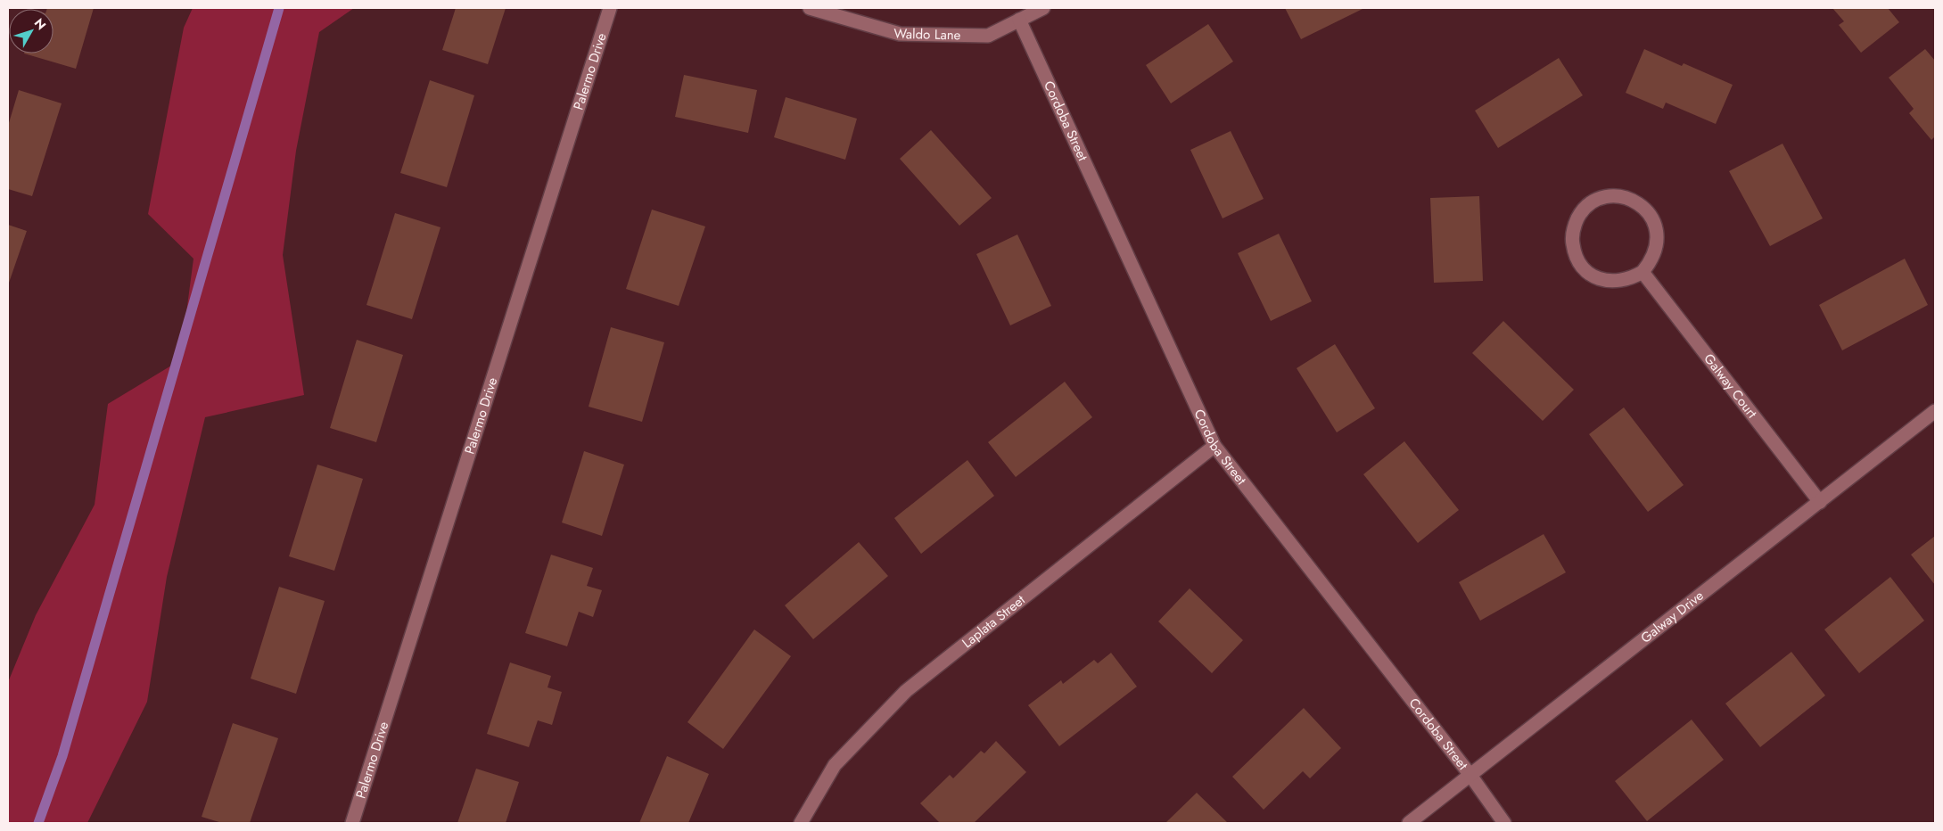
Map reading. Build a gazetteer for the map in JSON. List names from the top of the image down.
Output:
{
  "streets": {
    "street": [
      "Waldo Lane",
      "Palermo Drive",
      "Cordoba Street",
      "Galway Court",
      "Galway Drive",
      "Laplata Street"
    ]
  },
  "crossings": [
    ["Waldo Lane", "Cordoba Street"],
    ["Cordoba Street", "Galway Drive"],
    ["Cordoba Street", "Laplata Street"],
    ["Galway Court", "Galway Drive"]
  ],
  "north": "top right"
}
